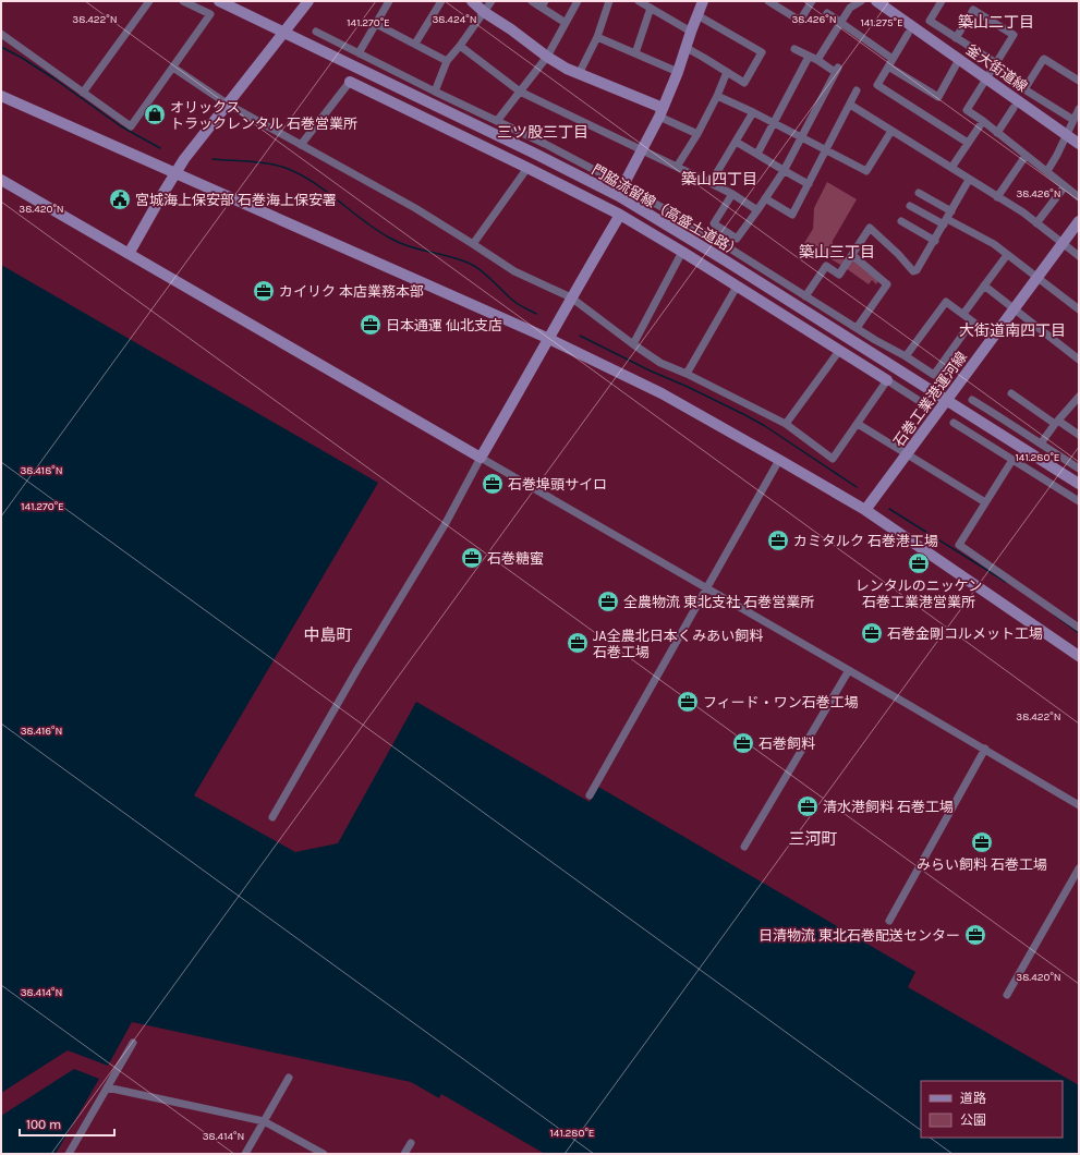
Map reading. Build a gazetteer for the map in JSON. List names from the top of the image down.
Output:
{
  "streets": {
    "street": ["釜大街道線", "門脇流留線（高盛土道路）", "石巻工業港運河線"]
  },
  "crossings": [
    ["門脇流留線（高盛土道路）", "石巻工業港運河線"]
  ],
  "districts": [
    "築山二丁目",
    "三ツ股三丁目",
    "築山四丁目",
    "築山三丁目",
    "大街道南四丁目",
    "中島町",
    "三河町"
  ],
  "places": {
    "shop": ["オリックス トラックレンタル 石巻営業所"],
    "public building": ["宮城海上保安部 石巻海上保安署"],
    "office": [
      "カイリク 本店業務本部",
      "日本通運 仙北支店",
      "石巻埠頭サイロ",
      "カミタルク 石巻港工場",
      "石巻糖蜜",
      "レンタルのニッケン 石巻工業港営業所",
      "全農物流 東北支社 石巻営業所",
      "石巻金剛コルメット工場",
      "JA全農北日本くみあい飼料 石巻工場",
      "フィード・ワン石巻工場",
      "石巻飼料",
      "清水港飼料 石巻工場",
      "みらい飼料 石巻工場",
      "日清物流 東北石巻配送センター"
    ]
  },
  "legend": ["道路", "公園"],
  "scale_bar": "100 m",
  "coordinates": [
    "38.422°N",
    "38.424°N",
    "38.426°N",
    "141.270°E",
    "141.275°E",
    "38.420°N",
    "141.280°E",
    "38.418°N",
    "38.416°N",
    "38.414°N"
  ]
}
